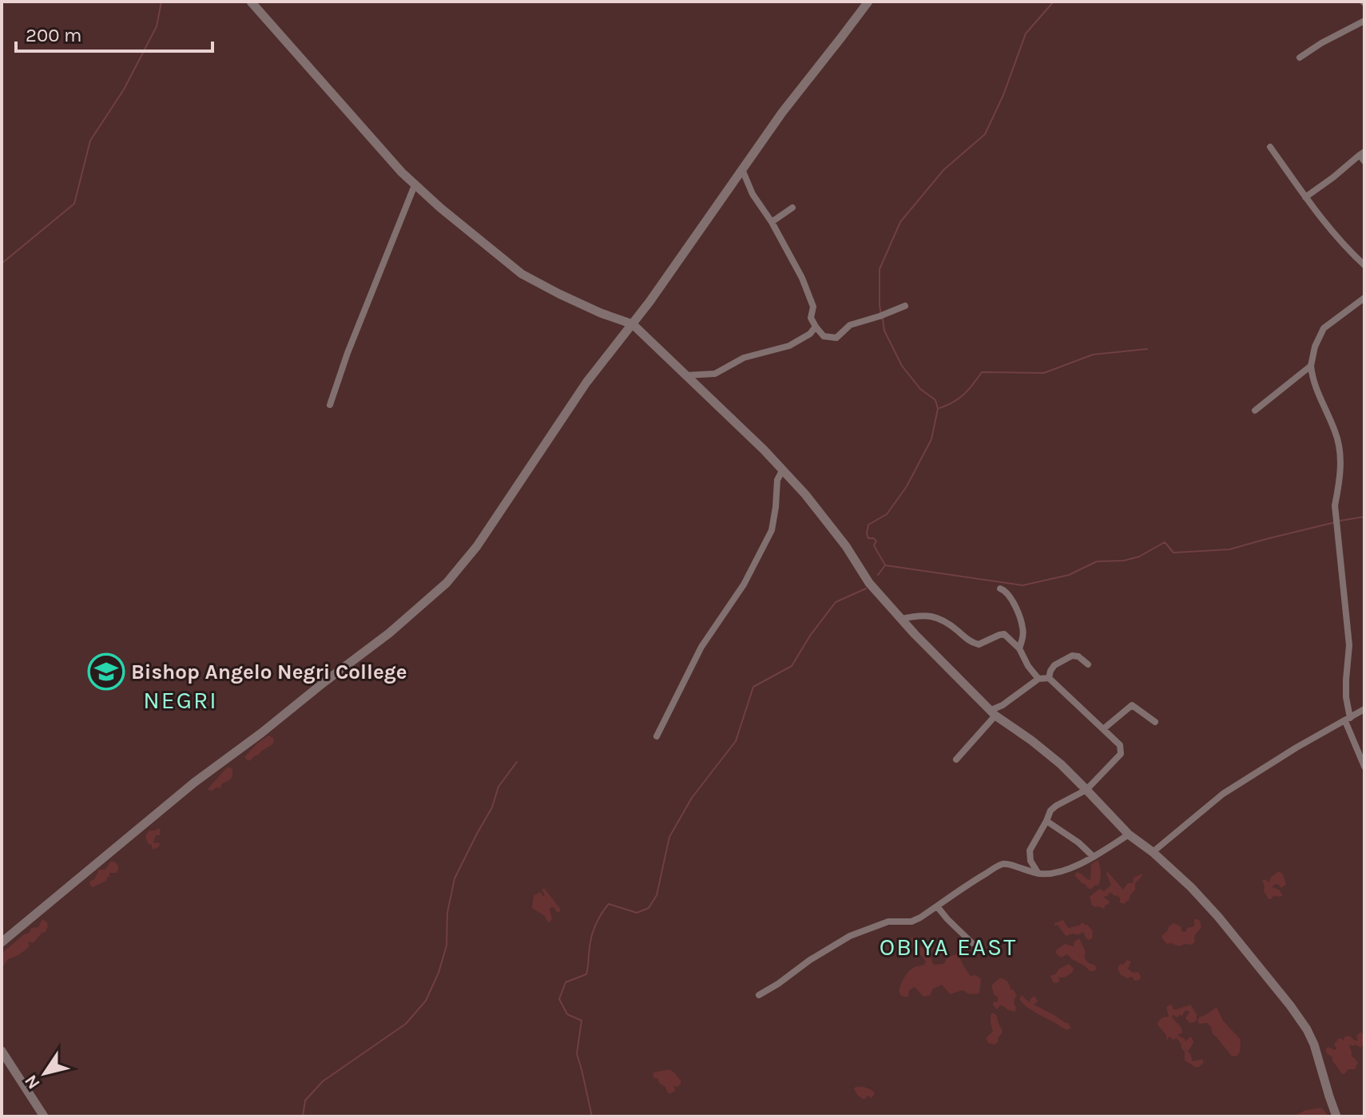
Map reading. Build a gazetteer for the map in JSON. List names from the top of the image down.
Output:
{
  "districts": ["NEGRI", "OBIYA EAST"],
  "places": {
    "school or university": ["Bishop Angelo Negri College"]
  },
  "scale_bar": "200 m",
  "north": "bottom left"
}
